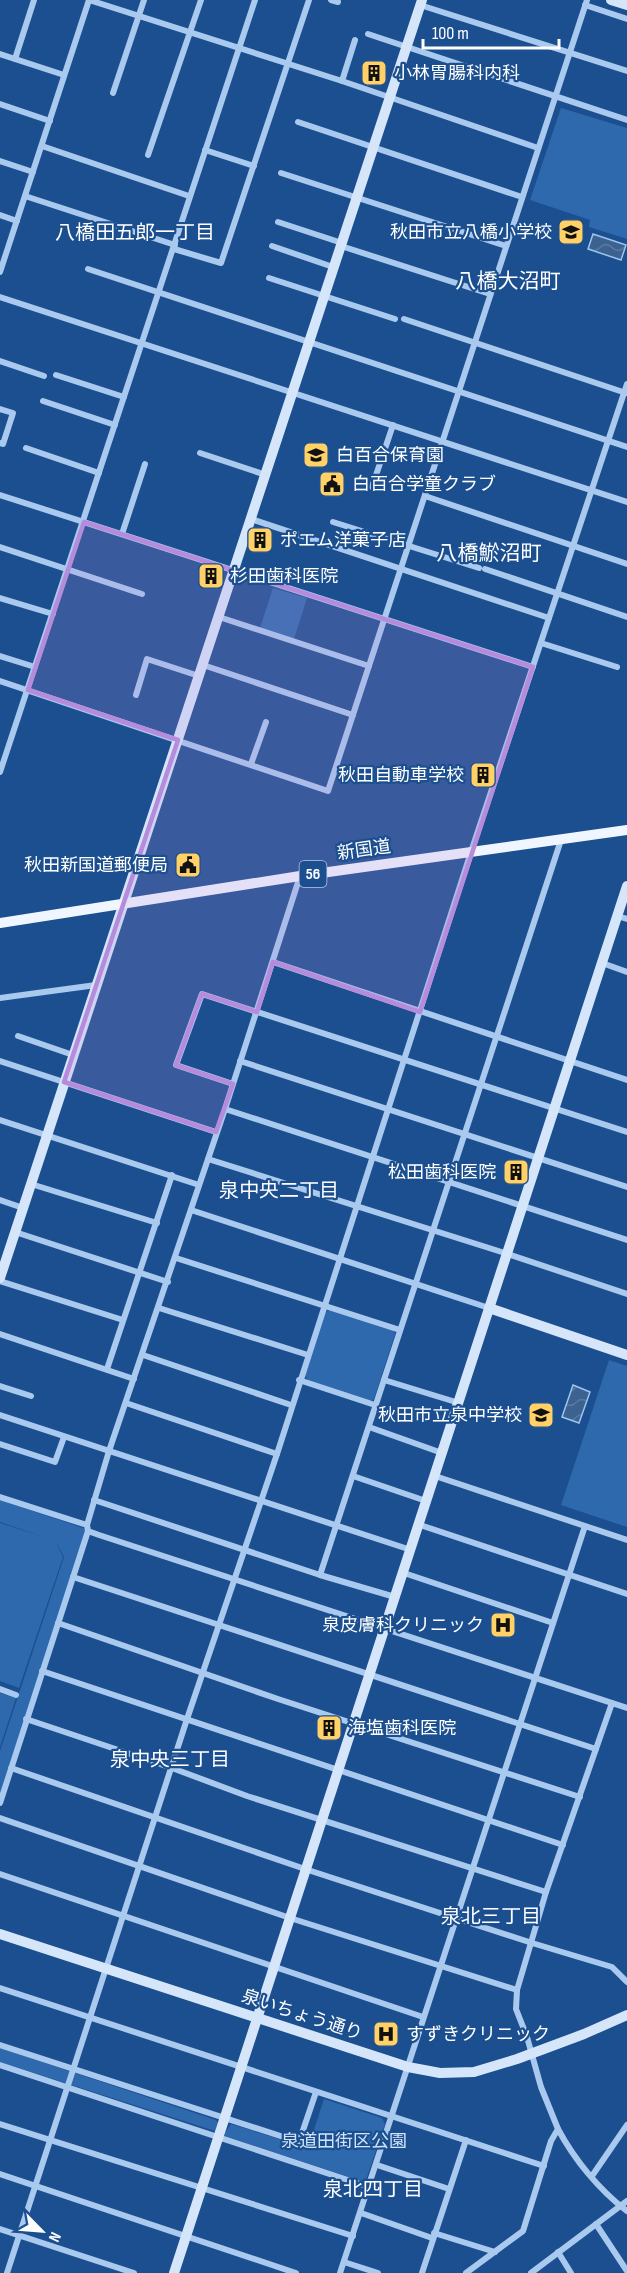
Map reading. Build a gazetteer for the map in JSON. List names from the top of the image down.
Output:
{
  "streets": {
    "main road": ["新国道", "56"],
    "street": ["泉いちょう通り"]
  },
  "districts": [
    "八橋田五郎一丁目",
    "八橋大沼町",
    "八橋鯲沼町",
    "泉中央二丁目",
    "泉中央三丁目",
    "泉北三丁目",
    "泉北四丁目"
  ],
  "parks": ["泉道田街区公園"],
  "places": {
    "building": [
      "小林胃腸科内科",
      "ポエム洋菓子店",
      "杉田歯科医院",
      "秋田自動車学校",
      "松田歯科医院",
      "海塩歯科医院"
    ],
    "school or university": ["秋田市立八橋小学校", "白百合保育園", "秋田市立泉中学校"],
    "public building": ["白百合学童クラブ", "秋田新国道郵便局"],
    "hospital": ["泉皮膚科クリニック", "すずきクリニック"]
  },
  "scale_bar": "100 m",
  "north": "bottom right"
}
